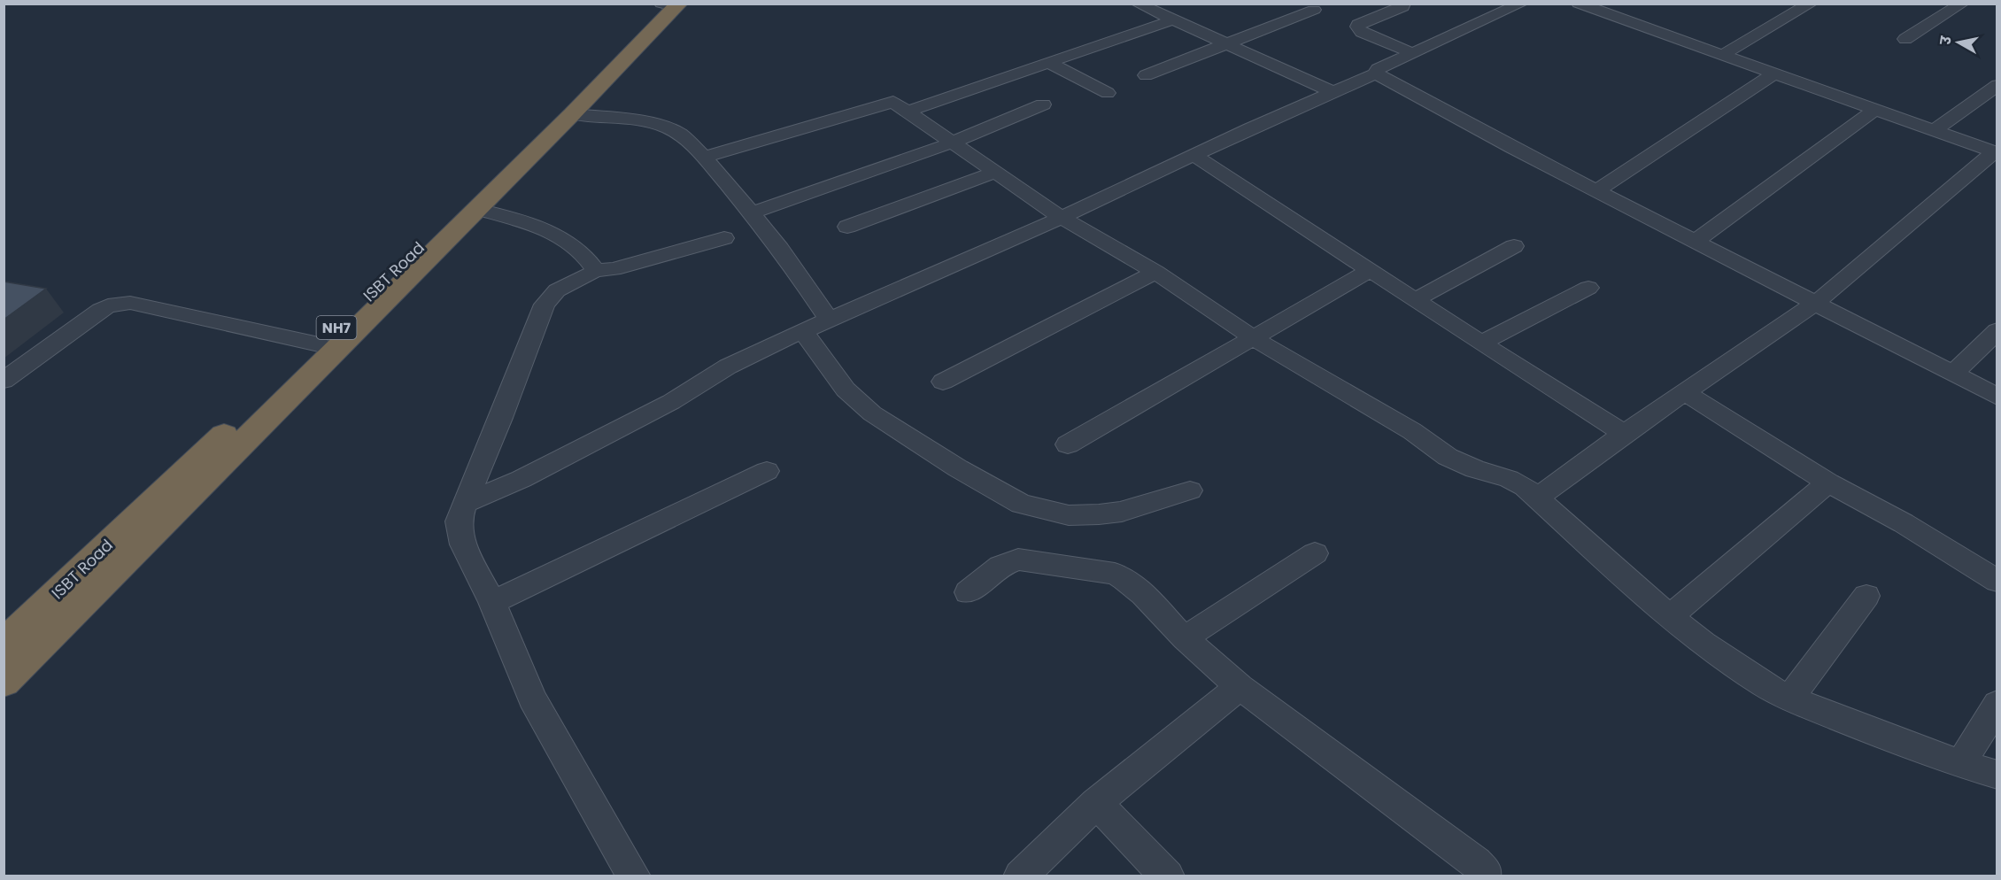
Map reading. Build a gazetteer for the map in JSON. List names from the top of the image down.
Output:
{
  "streets": {
    "highway": ["ISBT Road", "NH7"]
  },
  "crossings": [
    ["ISBT Road", "NH7"]
  ],
  "north": "left"
}
